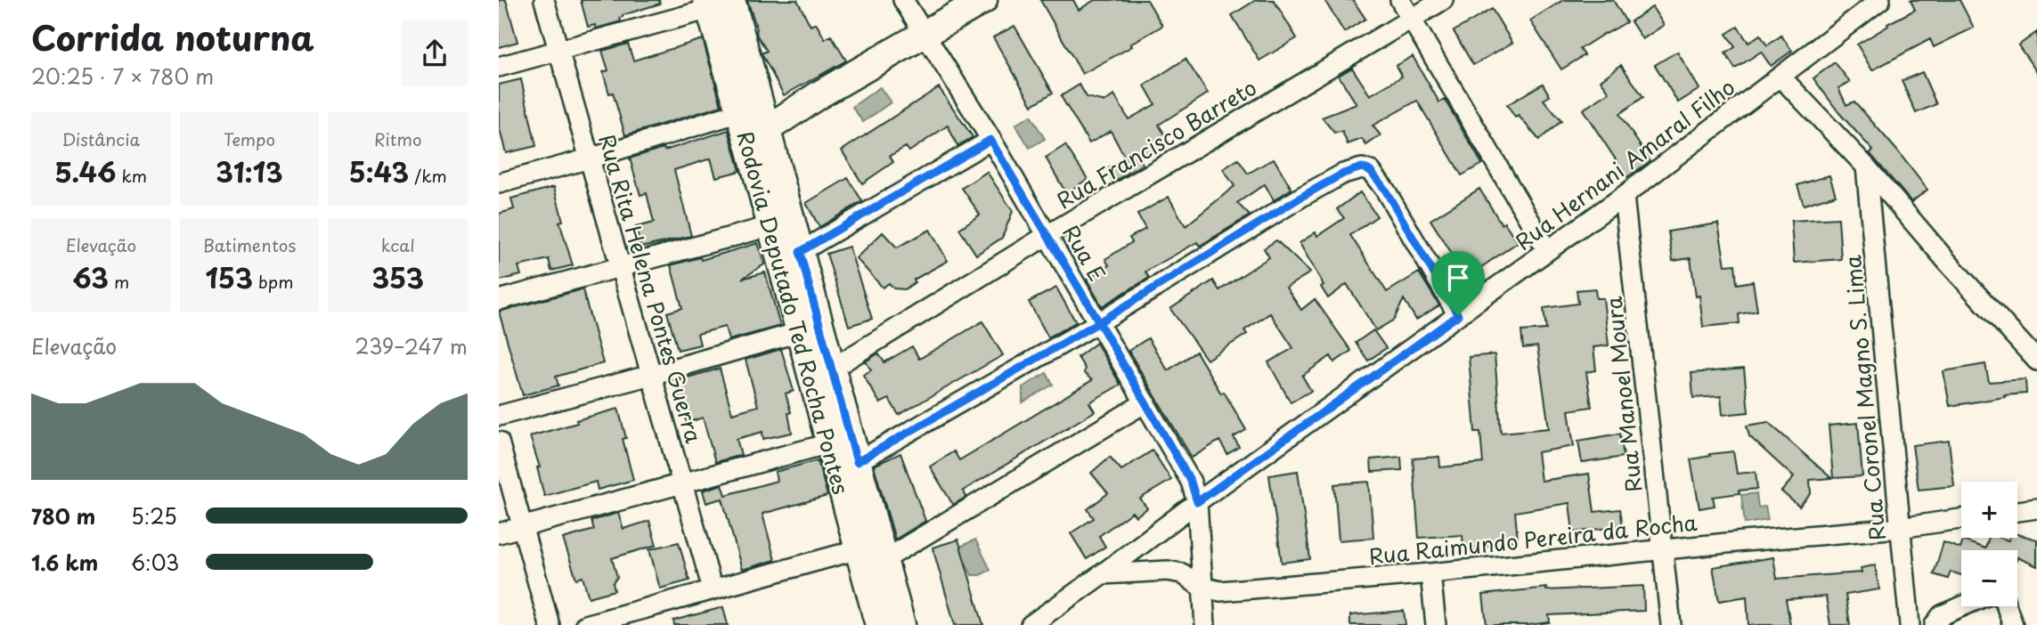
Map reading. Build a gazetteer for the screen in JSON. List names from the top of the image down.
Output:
{
  "streets": {
    "main road": ["Rodovia Deputado Ted Rocha Pontes"],
    "street": [
      "Rua Francisco Barreto",
      "Rua Hernani Amaral Filho",
      "Rua E",
      "Rua Rita Helena Pontes Guerra",
      "Rua Manoel Moura",
      "Rua Coronel Magno S. Lima",
      "Rua Raimundo Pereira da Rocha"
    ]
  },
  "crossings": [
    ["Rua Francisco Barreto", "Rua E"],
    ["Rua Francisco Barreto", "Rodovia Deputado Ted Rocha Pontes"],
    ["Rua Hernani Amaral Filho", "Rua E"],
    ["Rua Hernani Amaral Filho", "Rua Manoel Moura"],
    ["Rua Hernani Amaral Filho", "Rua Raimundo Pereira da Rocha"],
    ["Rua E", "Rua Raimundo Pereira da Rocha"],
    ["Rua Manoel Moura", "Rua Raimundo Pereira da Rocha"],
    ["Rua Coronel Magno S. Lima", "Rua Raimundo Pereira da Rocha"]
  ],
  "page": {
    "heading": ["Corrida noturna", "20:25 · 7 × 780 m"],
    "stats": [
      ["Distância", "5.46 km"],
      ["Tempo", "31:13"],
      ["Ritmo", "5:43 /km"],
      ["Elevação", "63 m"],
      ["Batimentos", "153 bpm"],
      ["kcal", "353"]
    ],
    "chart": ["Elevação", "239–247 m"],
    "map_buttons": ["+", "−"],
    "list": [
      {
        "name": "780 m",
        "note": "5:25"
      },
      {
        "name": "1.6 km",
        "note": "6:03"
      }
    ]
  }
}
